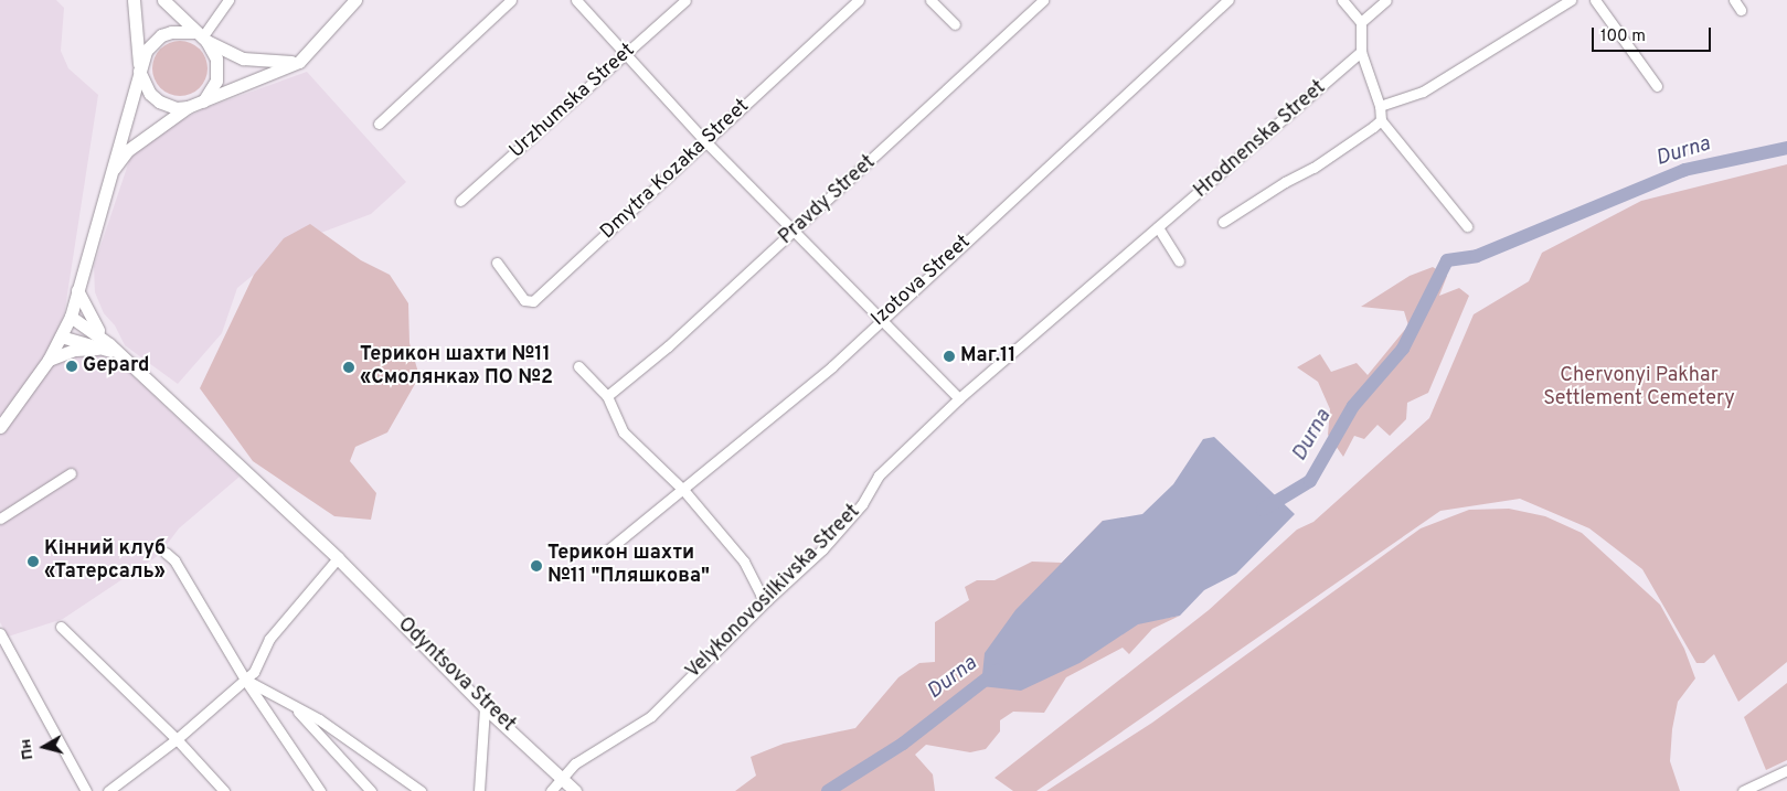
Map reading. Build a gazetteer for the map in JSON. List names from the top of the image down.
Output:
{
  "streets": {
    "main road": ["Odyntsova Street"],
    "street": [
      "Urzhumska Street",
      "Hrodnenska Street",
      "Dmytra Kozaka Street",
      "Pravdy Street",
      "Izotova Street",
      "Velykonovosilkivska Street"
    ]
  },
  "crossings": [
    ["Hrodnenska Street", "Velykonovosilkivska Street"],
    ["Velykonovosilkivska Street", "Odyntsova Street"]
  ],
  "water": ["Durna"],
  "parks": ["Chervonyi Pakhar Settlement Cemetery"],
  "places": [
    "Маг.11",
    "Gepard",
    "Терикон шахти №11 «Смолянка» ПО №2",
    "Кінний клуб «Татерсаль»",
    "Терикон шахти №11 \"Пляшкова\""
  ],
  "scale_bar": "100 m",
  "north": "left"
}
